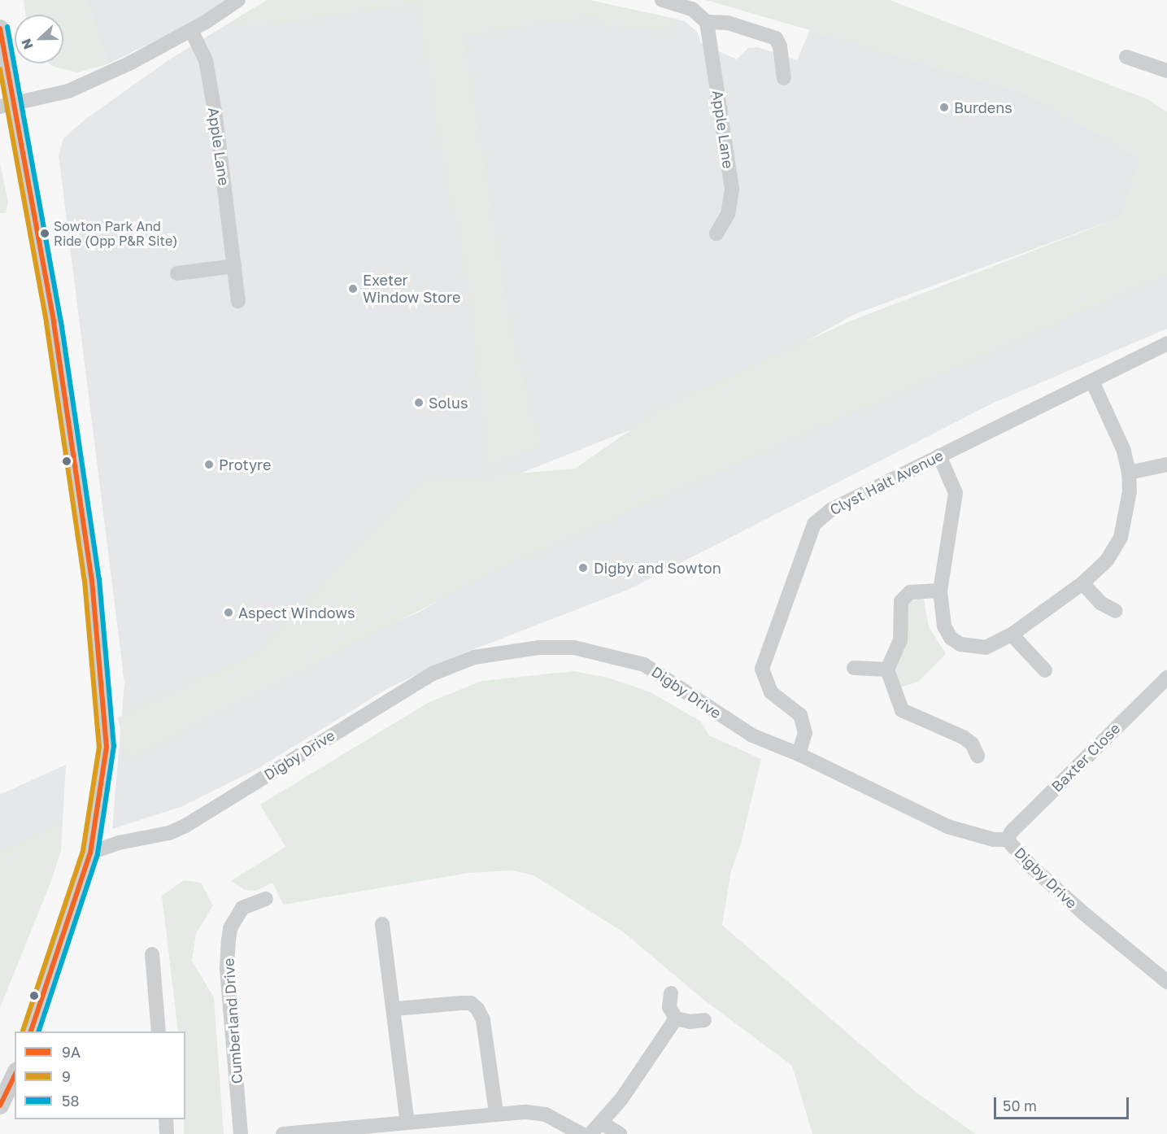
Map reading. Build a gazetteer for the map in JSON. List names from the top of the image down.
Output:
{
  "streets": {
    "street": [
      "Apple Lane",
      "Clyst Halt Avenue",
      "Digby Drive",
      "Baxter Close",
      "Cumberland Drive"
    ]
  },
  "crossings": [
    ["Clyst Halt Avenue", "Digby Drive"],
    ["Digby Drive", "Baxter Close"]
  ],
  "places": [
    "Burdens",
    "Sowton Park And Ride (Opp P&R Site)",
    "Exeter Window Store",
    "Solus",
    "Protyre",
    "Digby and Sowton",
    "Aspect Windows"
  ],
  "lines": ["transit line 58", "transit line 9A", "transit line 9"],
  "legend": ["9A", "9", "58"],
  "scale_bar": "50 m",
  "north": "left"
}
